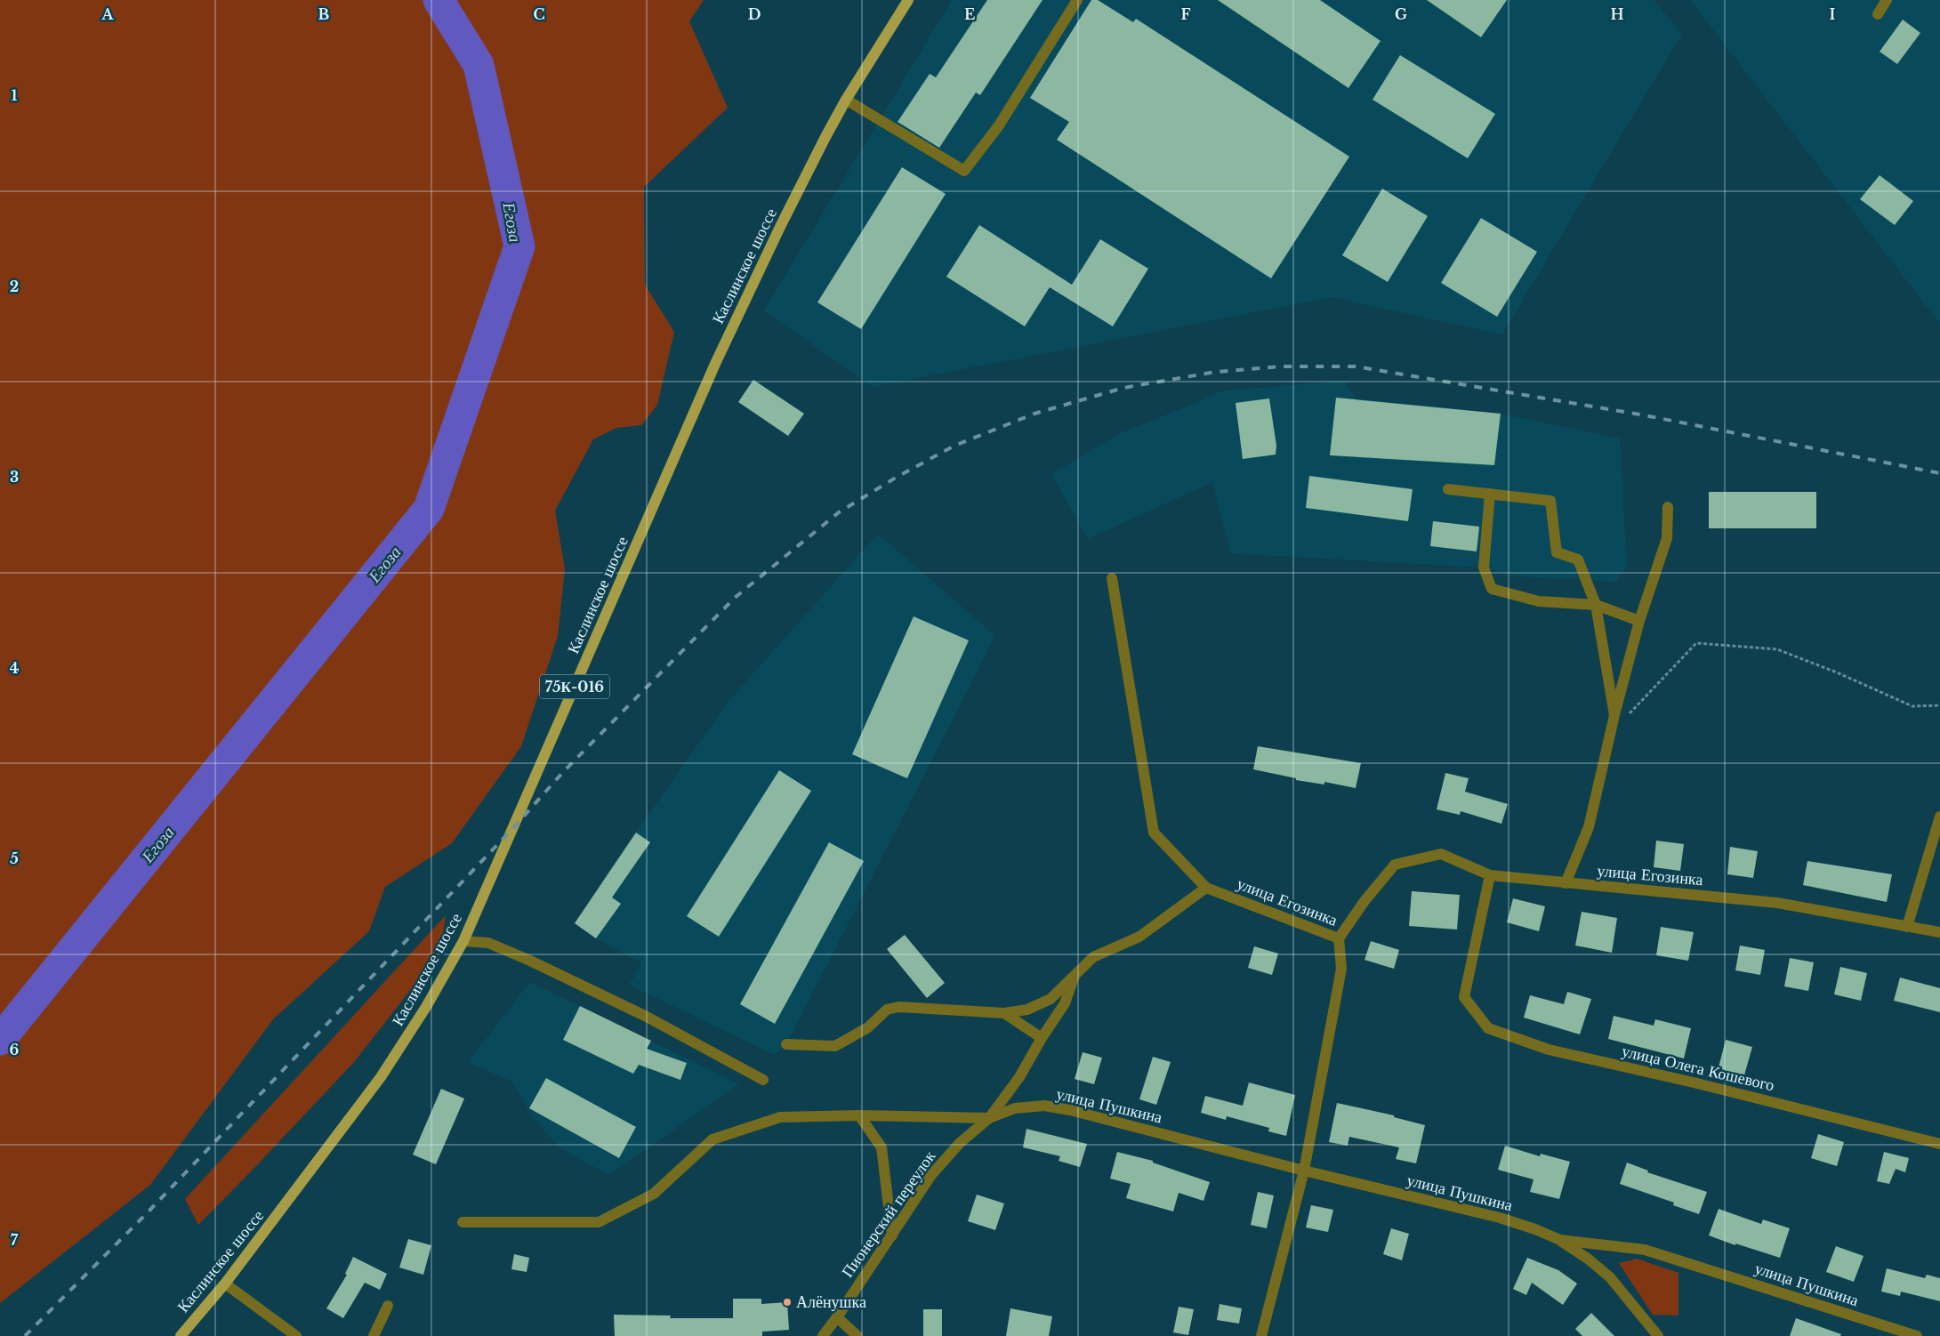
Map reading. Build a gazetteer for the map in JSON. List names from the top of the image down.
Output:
{
  "streets": {
    "main road": ["Каслинское шоссе", "75К-016"],
    "street": [
      "улица Егозинка",
      "улица Олега Кошевого",
      "улица Пушкина",
      "Пионерский переулок"
    ]
  },
  "crossings": [
    ["улица Егозинка", "улица Олега Кошевого"],
    ["улица Пушкина", "Пионерский переулок"]
  ],
  "water": ["Егоза"],
  "places": ["Алёнушка"],
  "grid": {
    "columns": [
      "A",
      "B",
      "C",
      "D",
      "E",
      "F",
      "G",
      "H",
      "I"
    ],
    "rows": [
      "1",
      "2",
      "3",
      "4",
      "5",
      "6",
      "7"
    ]
  }
}
